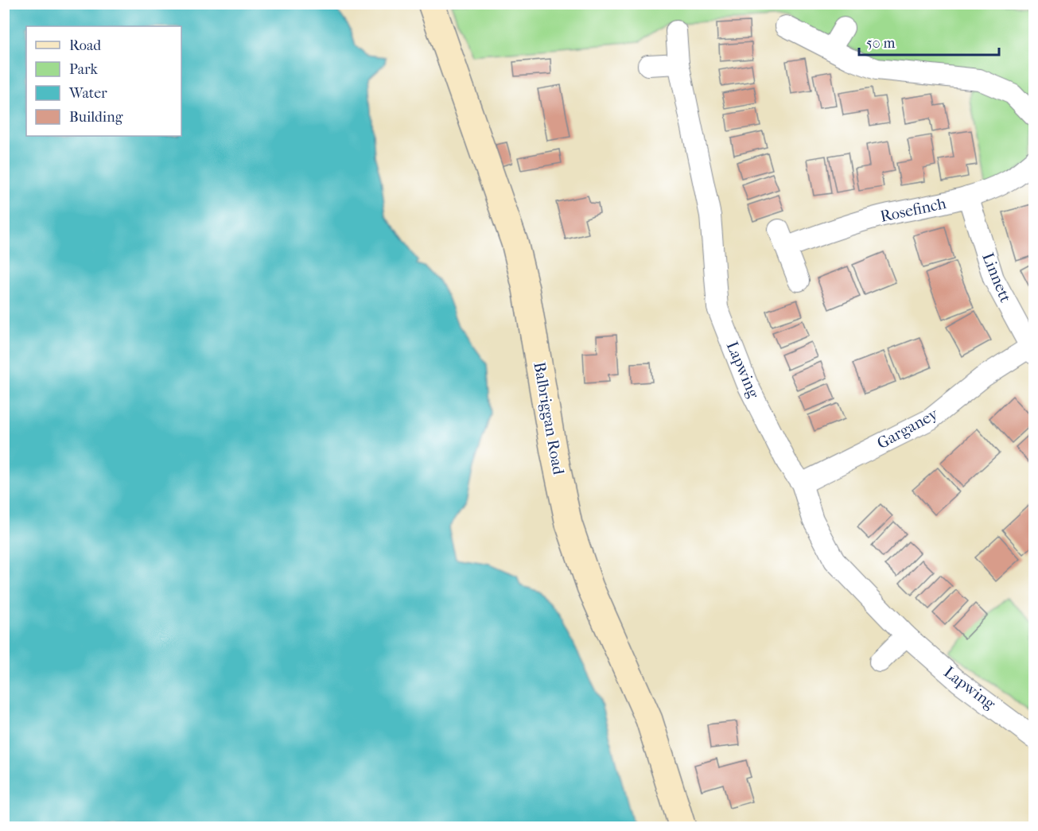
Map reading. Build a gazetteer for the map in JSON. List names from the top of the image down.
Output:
{
  "streets": {
    "main road": ["Balbriggan Road"],
    "street": [
      "Rosefinch",
      "Linnett",
      "Lapwing",
      "Garganey"
    ]
  },
  "crossings": [
    ["Rosefinch", "Linnett"],
    ["Linnett", "Garganey"],
    ["Lapwing", "Garganey"]
  ],
  "legend": [
    "Road",
    "Park",
    "Water",
    "Building"
  ],
  "scale_bar": "50 m"
}
